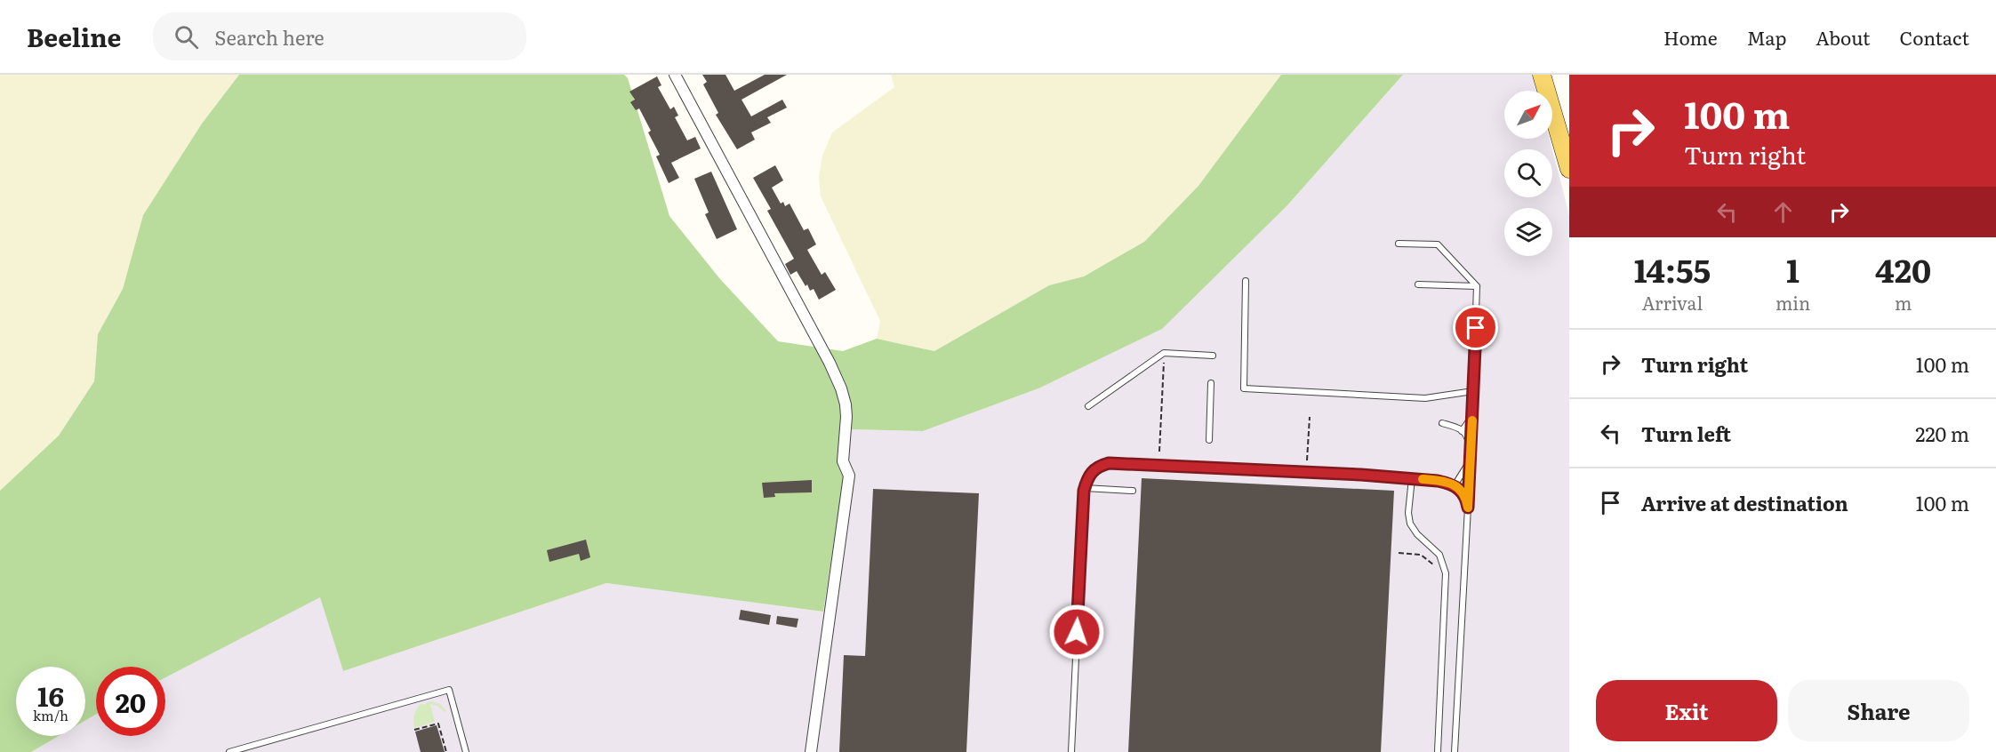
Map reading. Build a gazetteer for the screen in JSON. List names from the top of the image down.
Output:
{
  "north": "top right",
  "page": {
    "header": "Beeline",
    "search": "Search here",
    "nav": [
      "Home",
      "Map",
      "About",
      "Contact"
    ],
    "turn": ["100 m", "Turn right"],
    "eta": [
      "14:55",
      "Arrival",
      "1",
      "min",
      "420",
      "m"
    ],
    "list": [
      {
        "name": "Turn right",
        "value": "100 m"
      },
      {
        "name": "Turn left",
        "value": "220 m"
      },
      {
        "name": "Arrive at destination",
        "value": "100 m"
      }
    ],
    "speed": "16 km/h",
    "limit": "20",
    "buttons": ["Exit", "Share"]
  }
}
